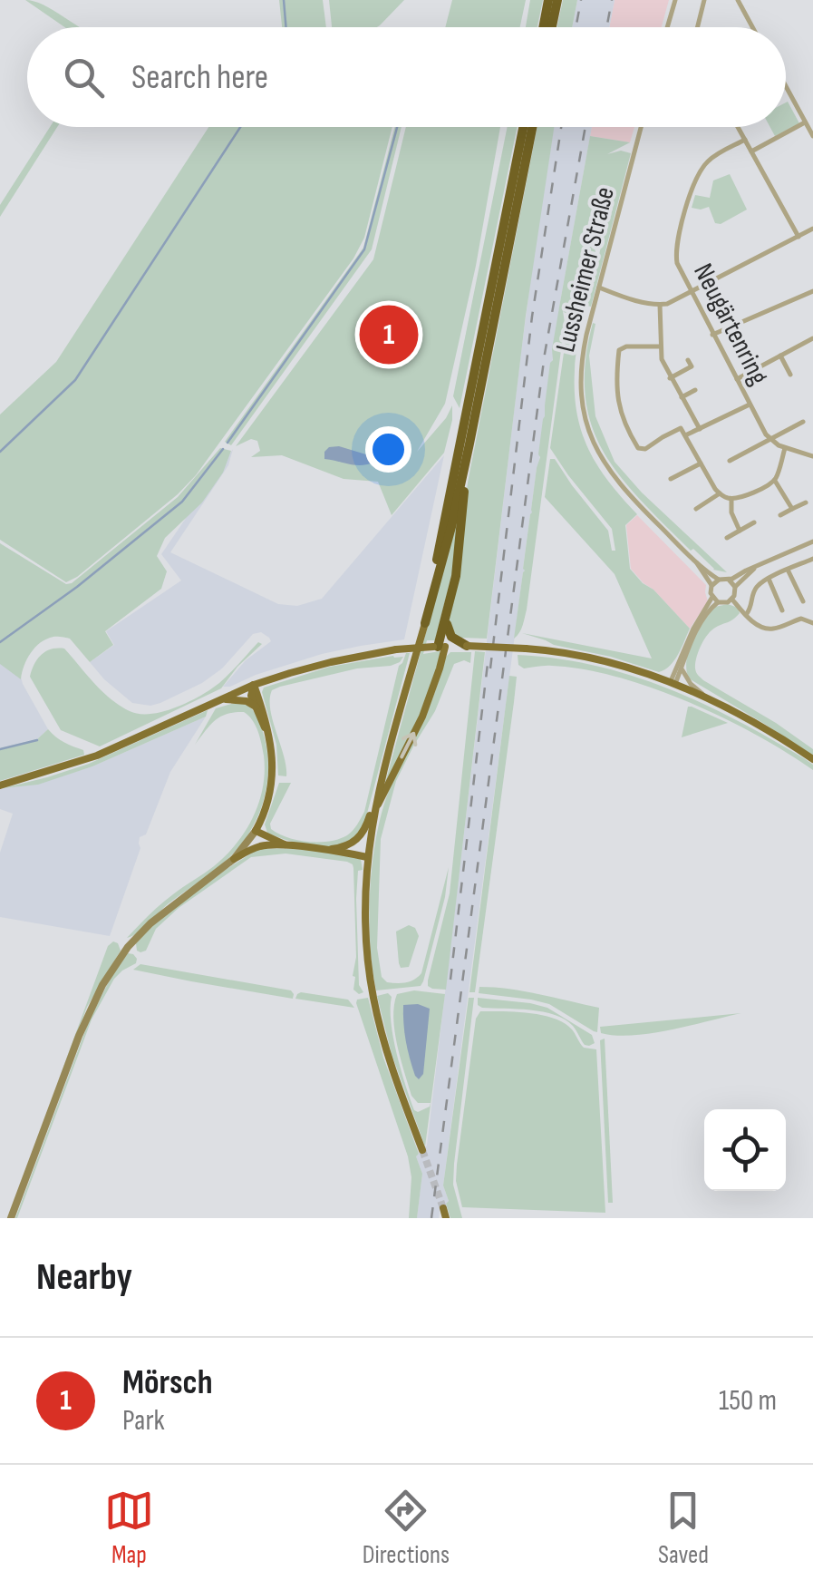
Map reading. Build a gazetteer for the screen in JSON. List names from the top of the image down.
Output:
{
  "streets": {
    "street": ["Lussheimer Straße", "Neugärtenring"]
  },
  "page": {
    "search": "Search here",
    "pins": "1",
    "heading": "Nearby",
    "list": [
      {
        "mark": "1",
        "name": "Mörsch",
        "note": "Park",
        "value": "150 m"
      }
    ],
    "nav": ["Map", "Directions", "Saved"]
  }
}
